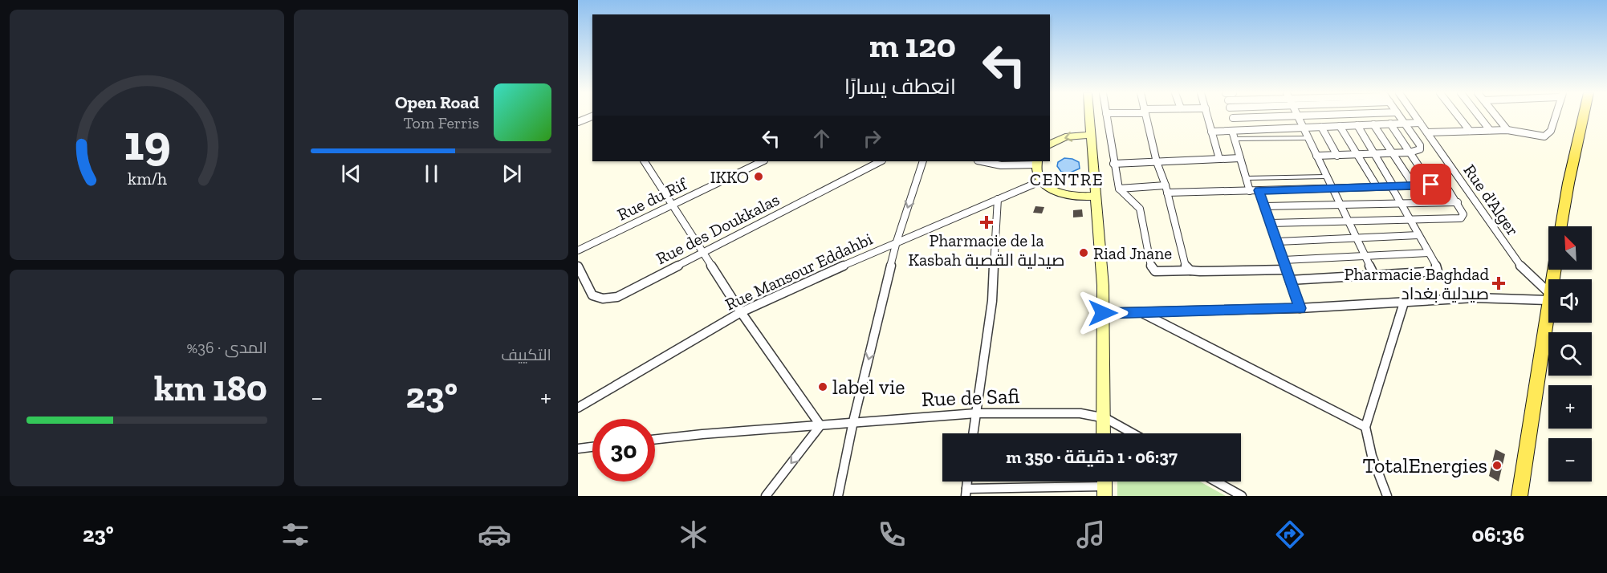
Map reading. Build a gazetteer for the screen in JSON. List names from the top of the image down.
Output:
{
  "streets": {
    "street": [
      "Rue du Rif",
      "Rue d'Alger",
      "Rue des Doukkalas",
      "Rue Mansour Eddahbi",
      "Rue de Safi"
    ]
  },
  "districts": ["CENTRE"],
  "places": {
    "other": [
      "IKKO",
      "Riad Jnane",
      "label vie",
      "TotalEnergies"
    ],
    "health": ["Pharmacie de la Kasbah صيدلية القصبة", "Pharmacie Baghdad صيدلية بغداد"]
  },
  "north": "top left",
  "page": {
    "turn": ["120 m", "انعطف يسارًا"],
    "song": ["Open Road", "Tom Ferris"],
    "map_buttons": ["+", "−"],
    "tile": [
      "التكييف",
      ["المدى · 36%", "180 km"]
    ],
    "heat": ["−", "23°", "+"],
    "limit": "30",
    "trip": "06:37 · 1 دقيقة · 350 m",
    "tabs": ["06:36", "23°"],
    "gauge": ["19", "km/h"]
  }
}
